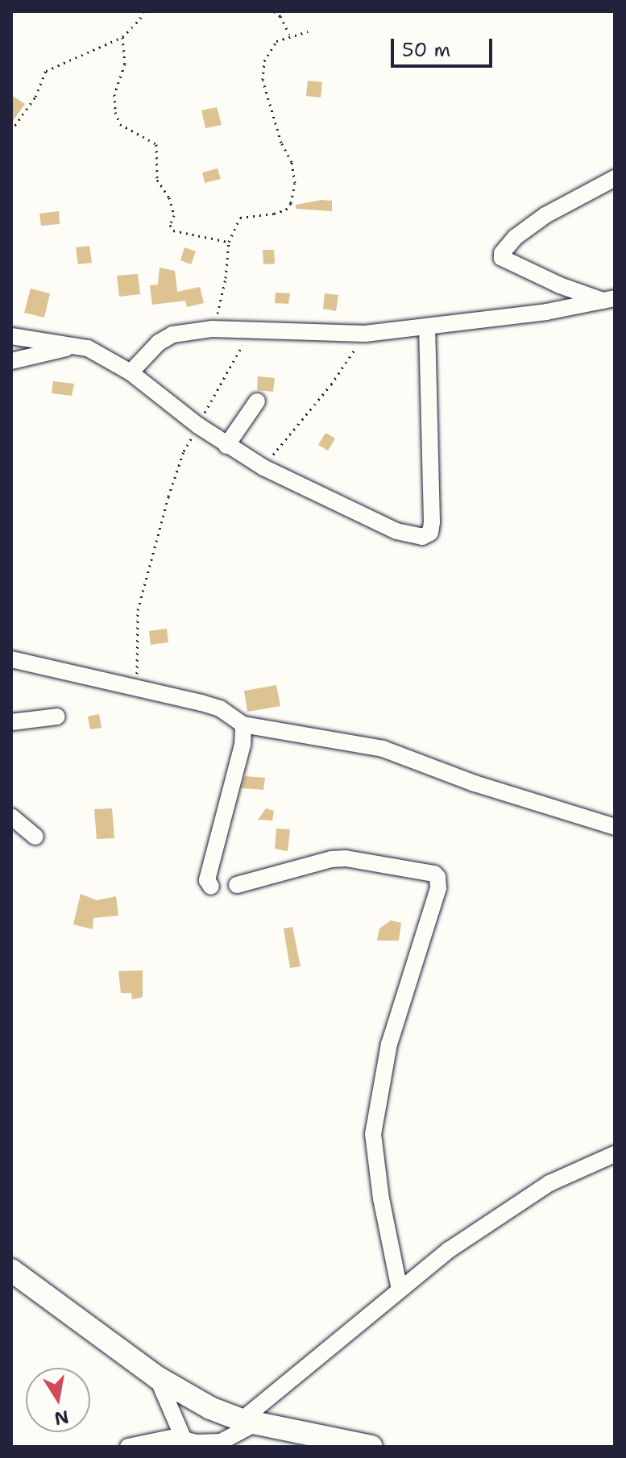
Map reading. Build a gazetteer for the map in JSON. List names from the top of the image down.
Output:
{
  "scale_bar": "50 m",
  "north": "bottom"
}
